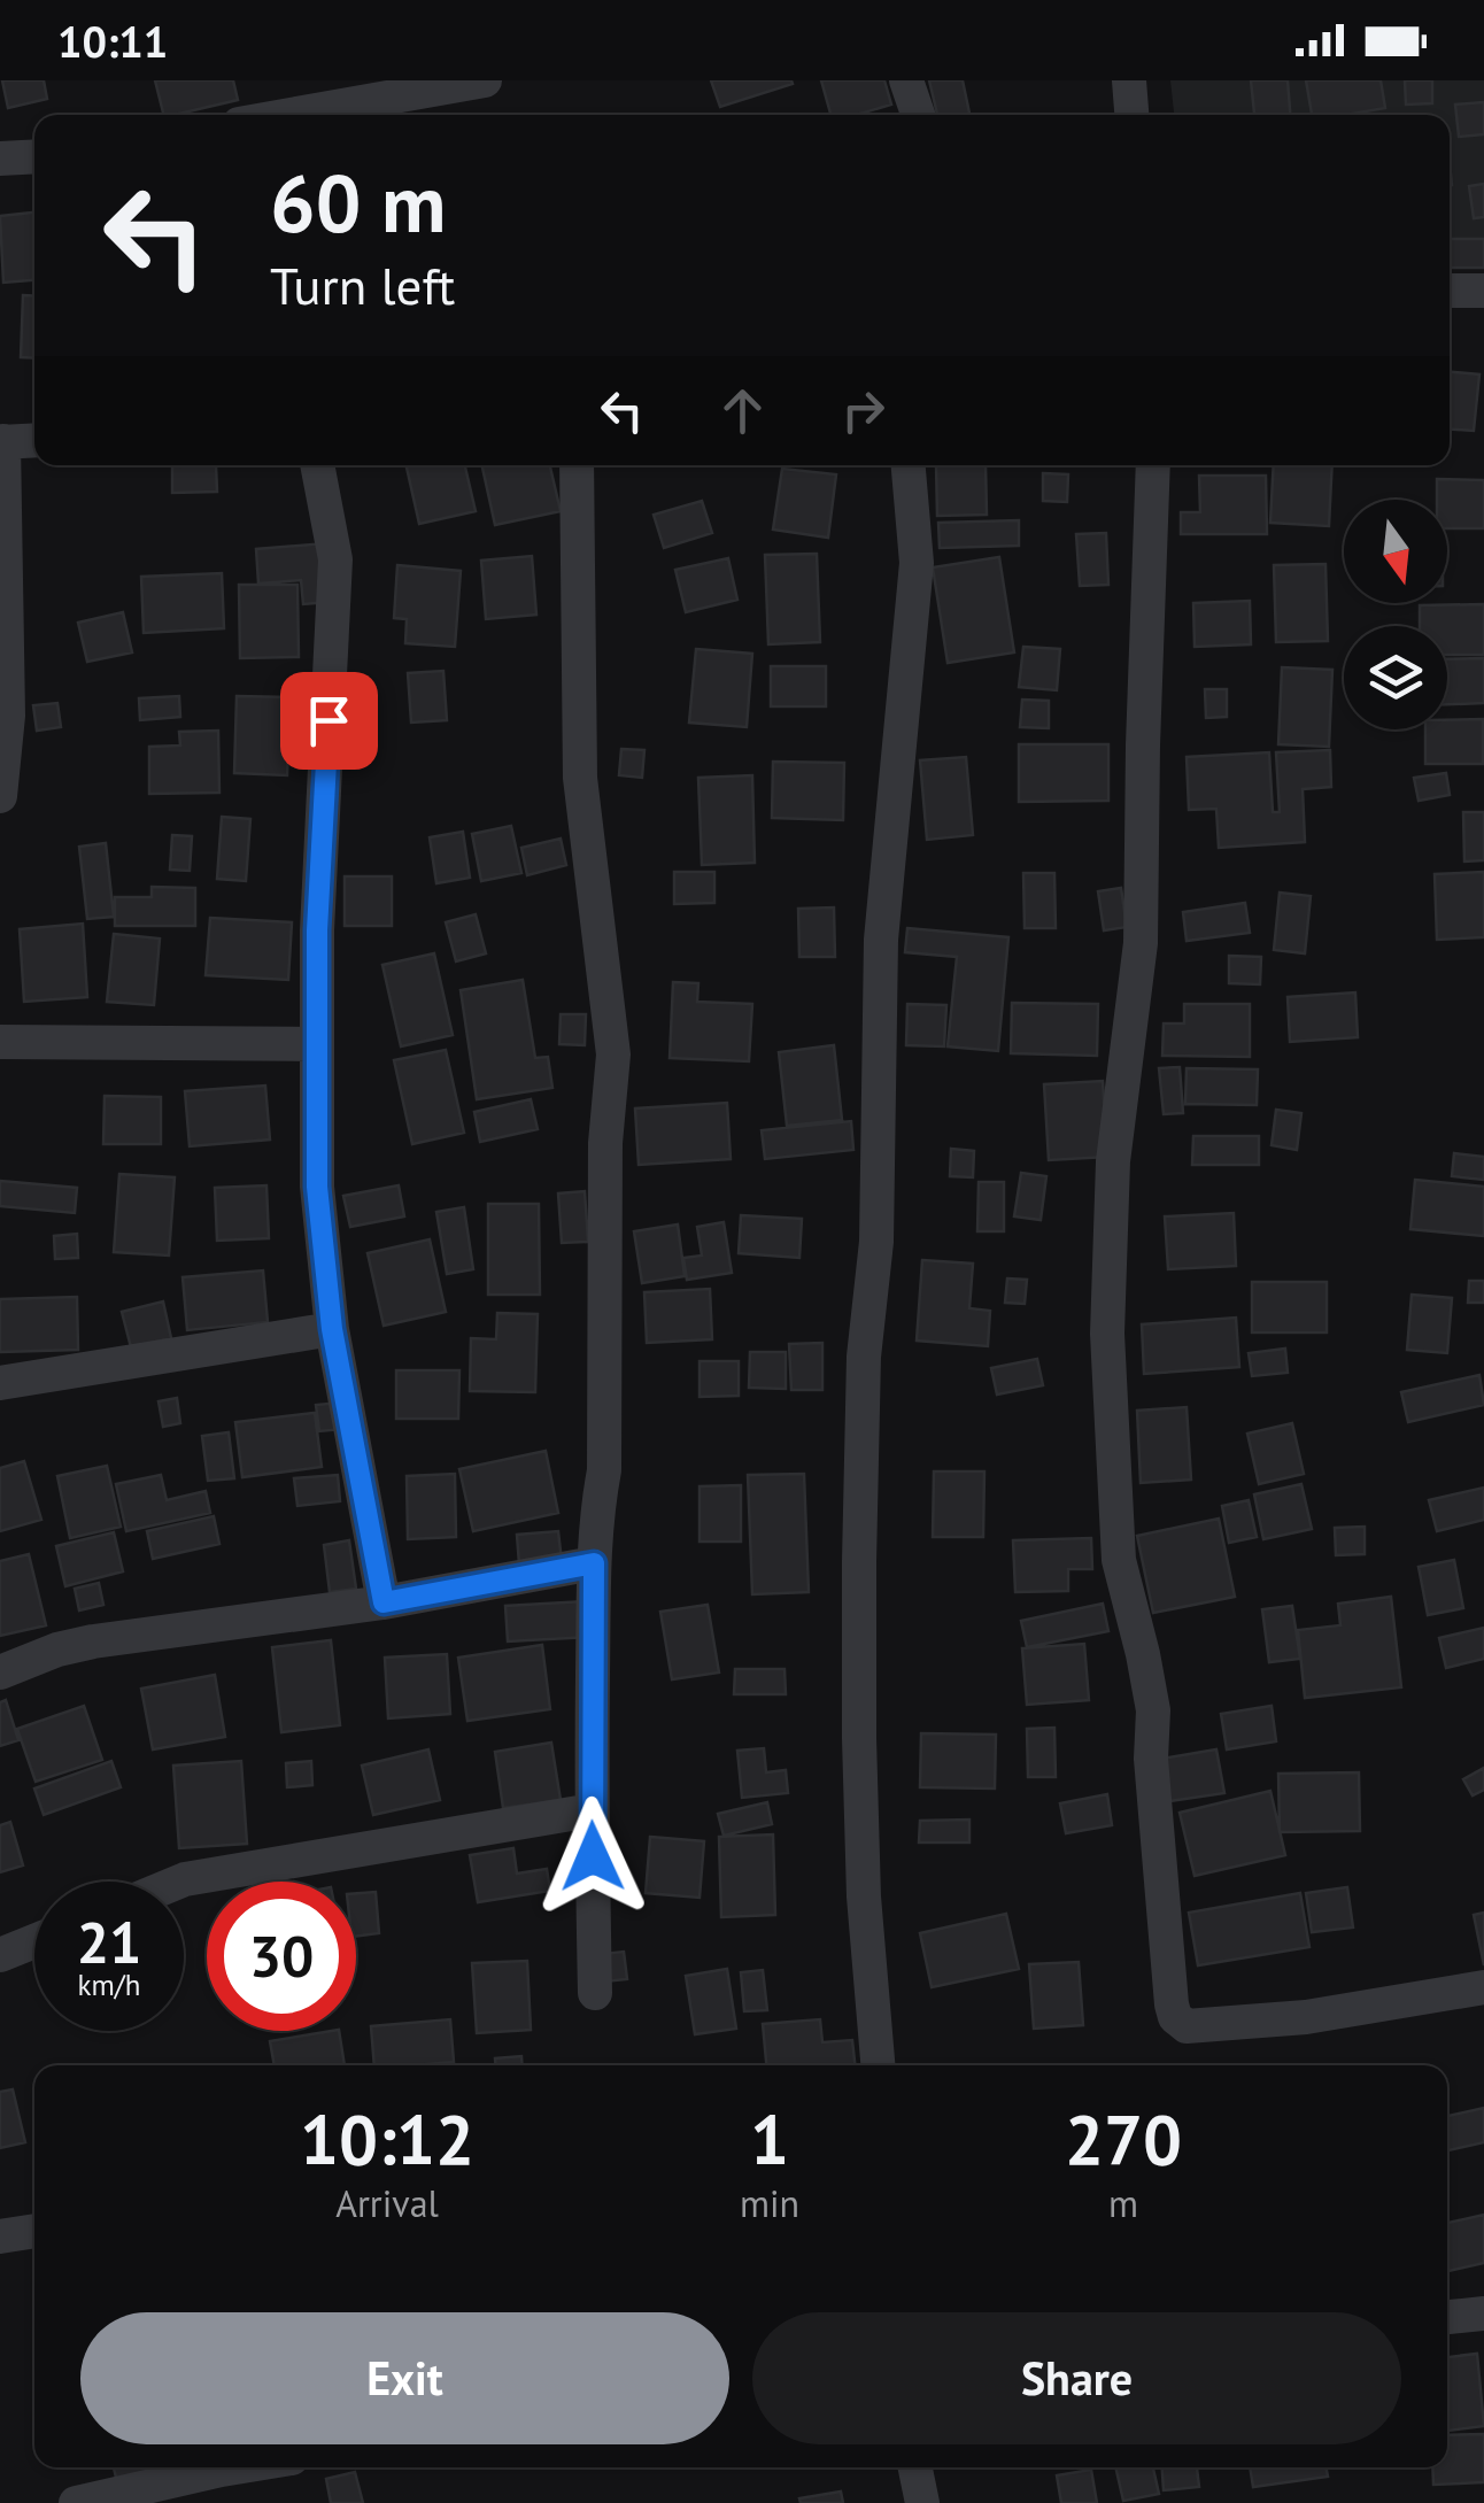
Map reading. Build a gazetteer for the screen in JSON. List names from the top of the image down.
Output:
{
  "north": "bottom",
  "page": {
    "status": "10:11",
    "turn": ["60 m", "Turn left"],
    "speed": "21 km/h",
    "limit": "30",
    "eta": [
      "10:12",
      "Arrival",
      "1",
      "min",
      "270",
      "m"
    ],
    "buttons": ["Exit", "Share"]
  }
}
